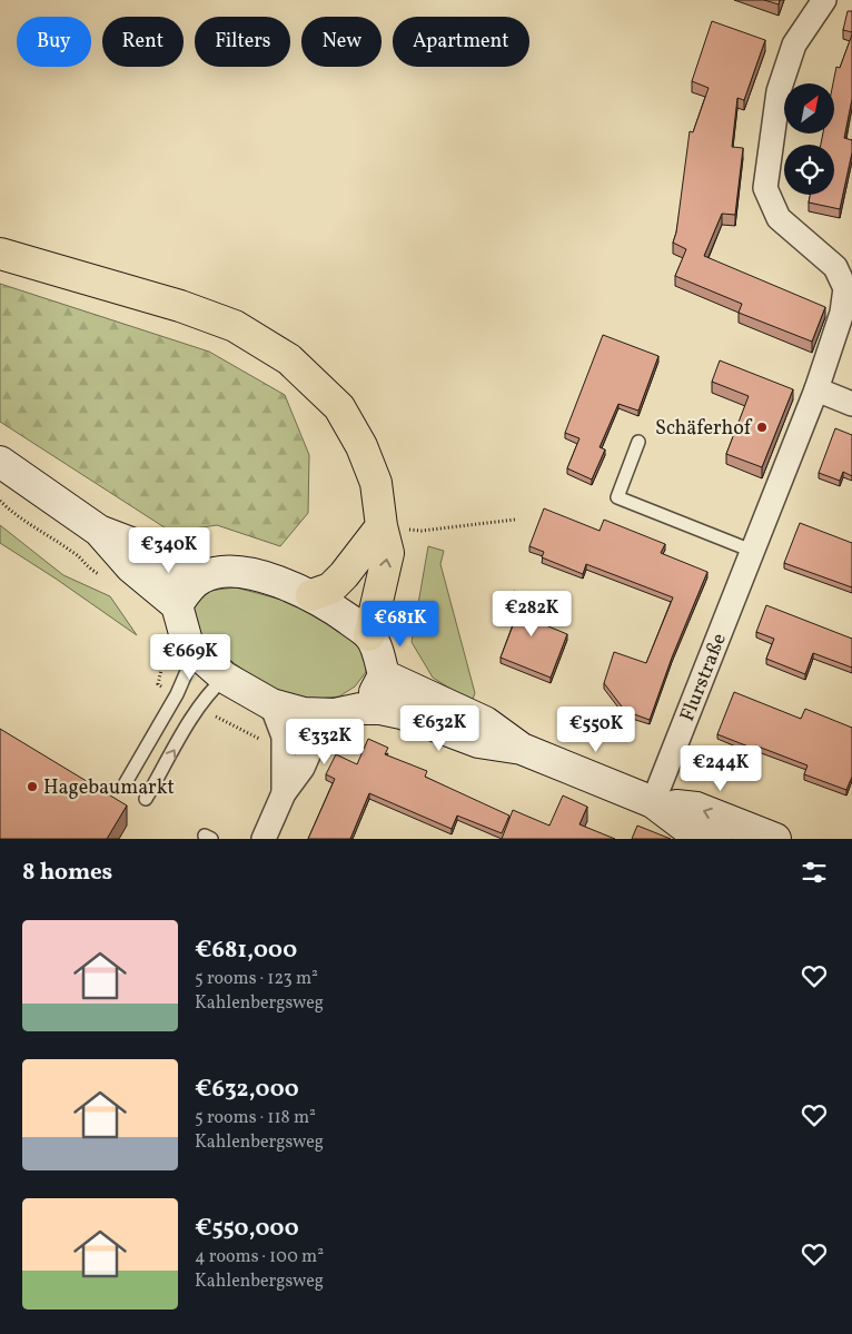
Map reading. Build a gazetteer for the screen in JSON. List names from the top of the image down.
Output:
{
  "streets": {
    "street": ["Flurstraße"]
  },
  "places": ["Schäferhof", "Hagebaumarkt"],
  "north": "top right",
  "page": {
    "chip": [
      "Buy",
      "Rent",
      "Filters",
      "New",
      "Apartment"
    ],
    "price": [
      "€340K",
      "€282K",
      "€681K",
      "€669K",
      "€632K",
      "€550K",
      "€332K",
      "€244K"
    ],
    "heading": "8 homes",
    "list": [
      {
        "name": "€681,000",
        "note": "5 rooms · 123 m² · Kahlenbergsweg"
      },
      {
        "name": "€632,000",
        "note": "5 rooms · 118 m² · Kahlenbergsweg"
      },
      {
        "name": "€550,000",
        "note": "4 rooms · 100 m² · Kahlenbergsweg"
      }
    ]
  }
}
